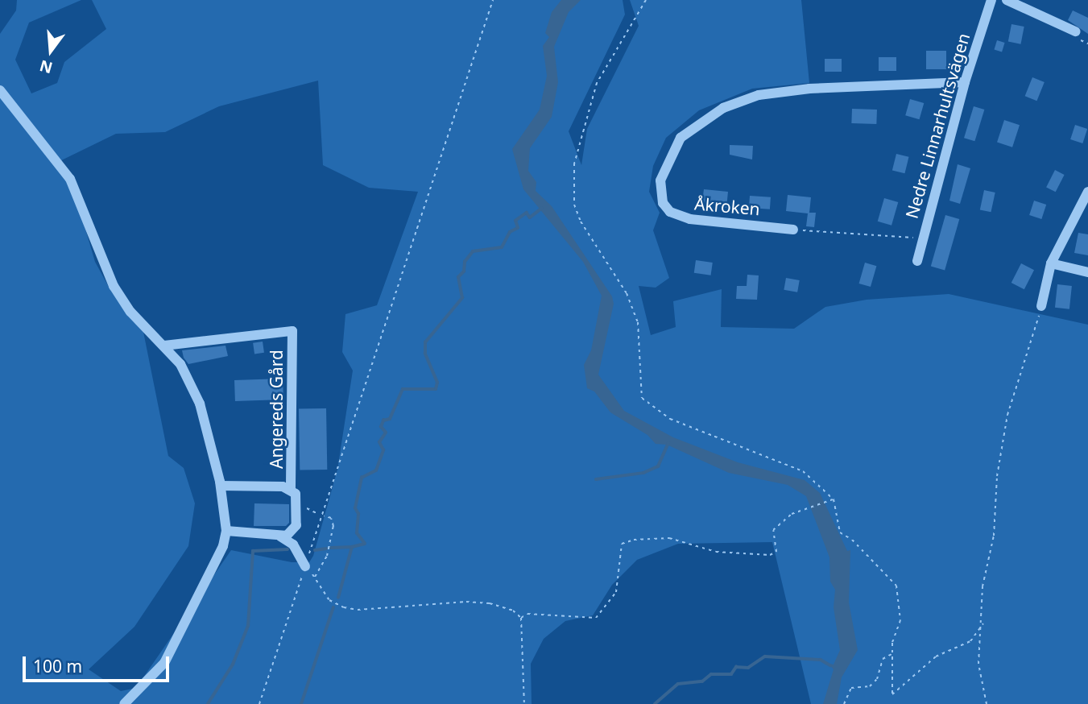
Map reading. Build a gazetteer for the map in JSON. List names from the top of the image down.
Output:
{
  "streets": {
    "street": ["Nedre Linnarhultsvägen", "Åkroken", "Angereds Gård"]
  },
  "crossings": [
    ["Nedre Linnarhultsvägen", "Åkroken"]
  ],
  "scale_bar": "100 m",
  "north": "bottom"
}
